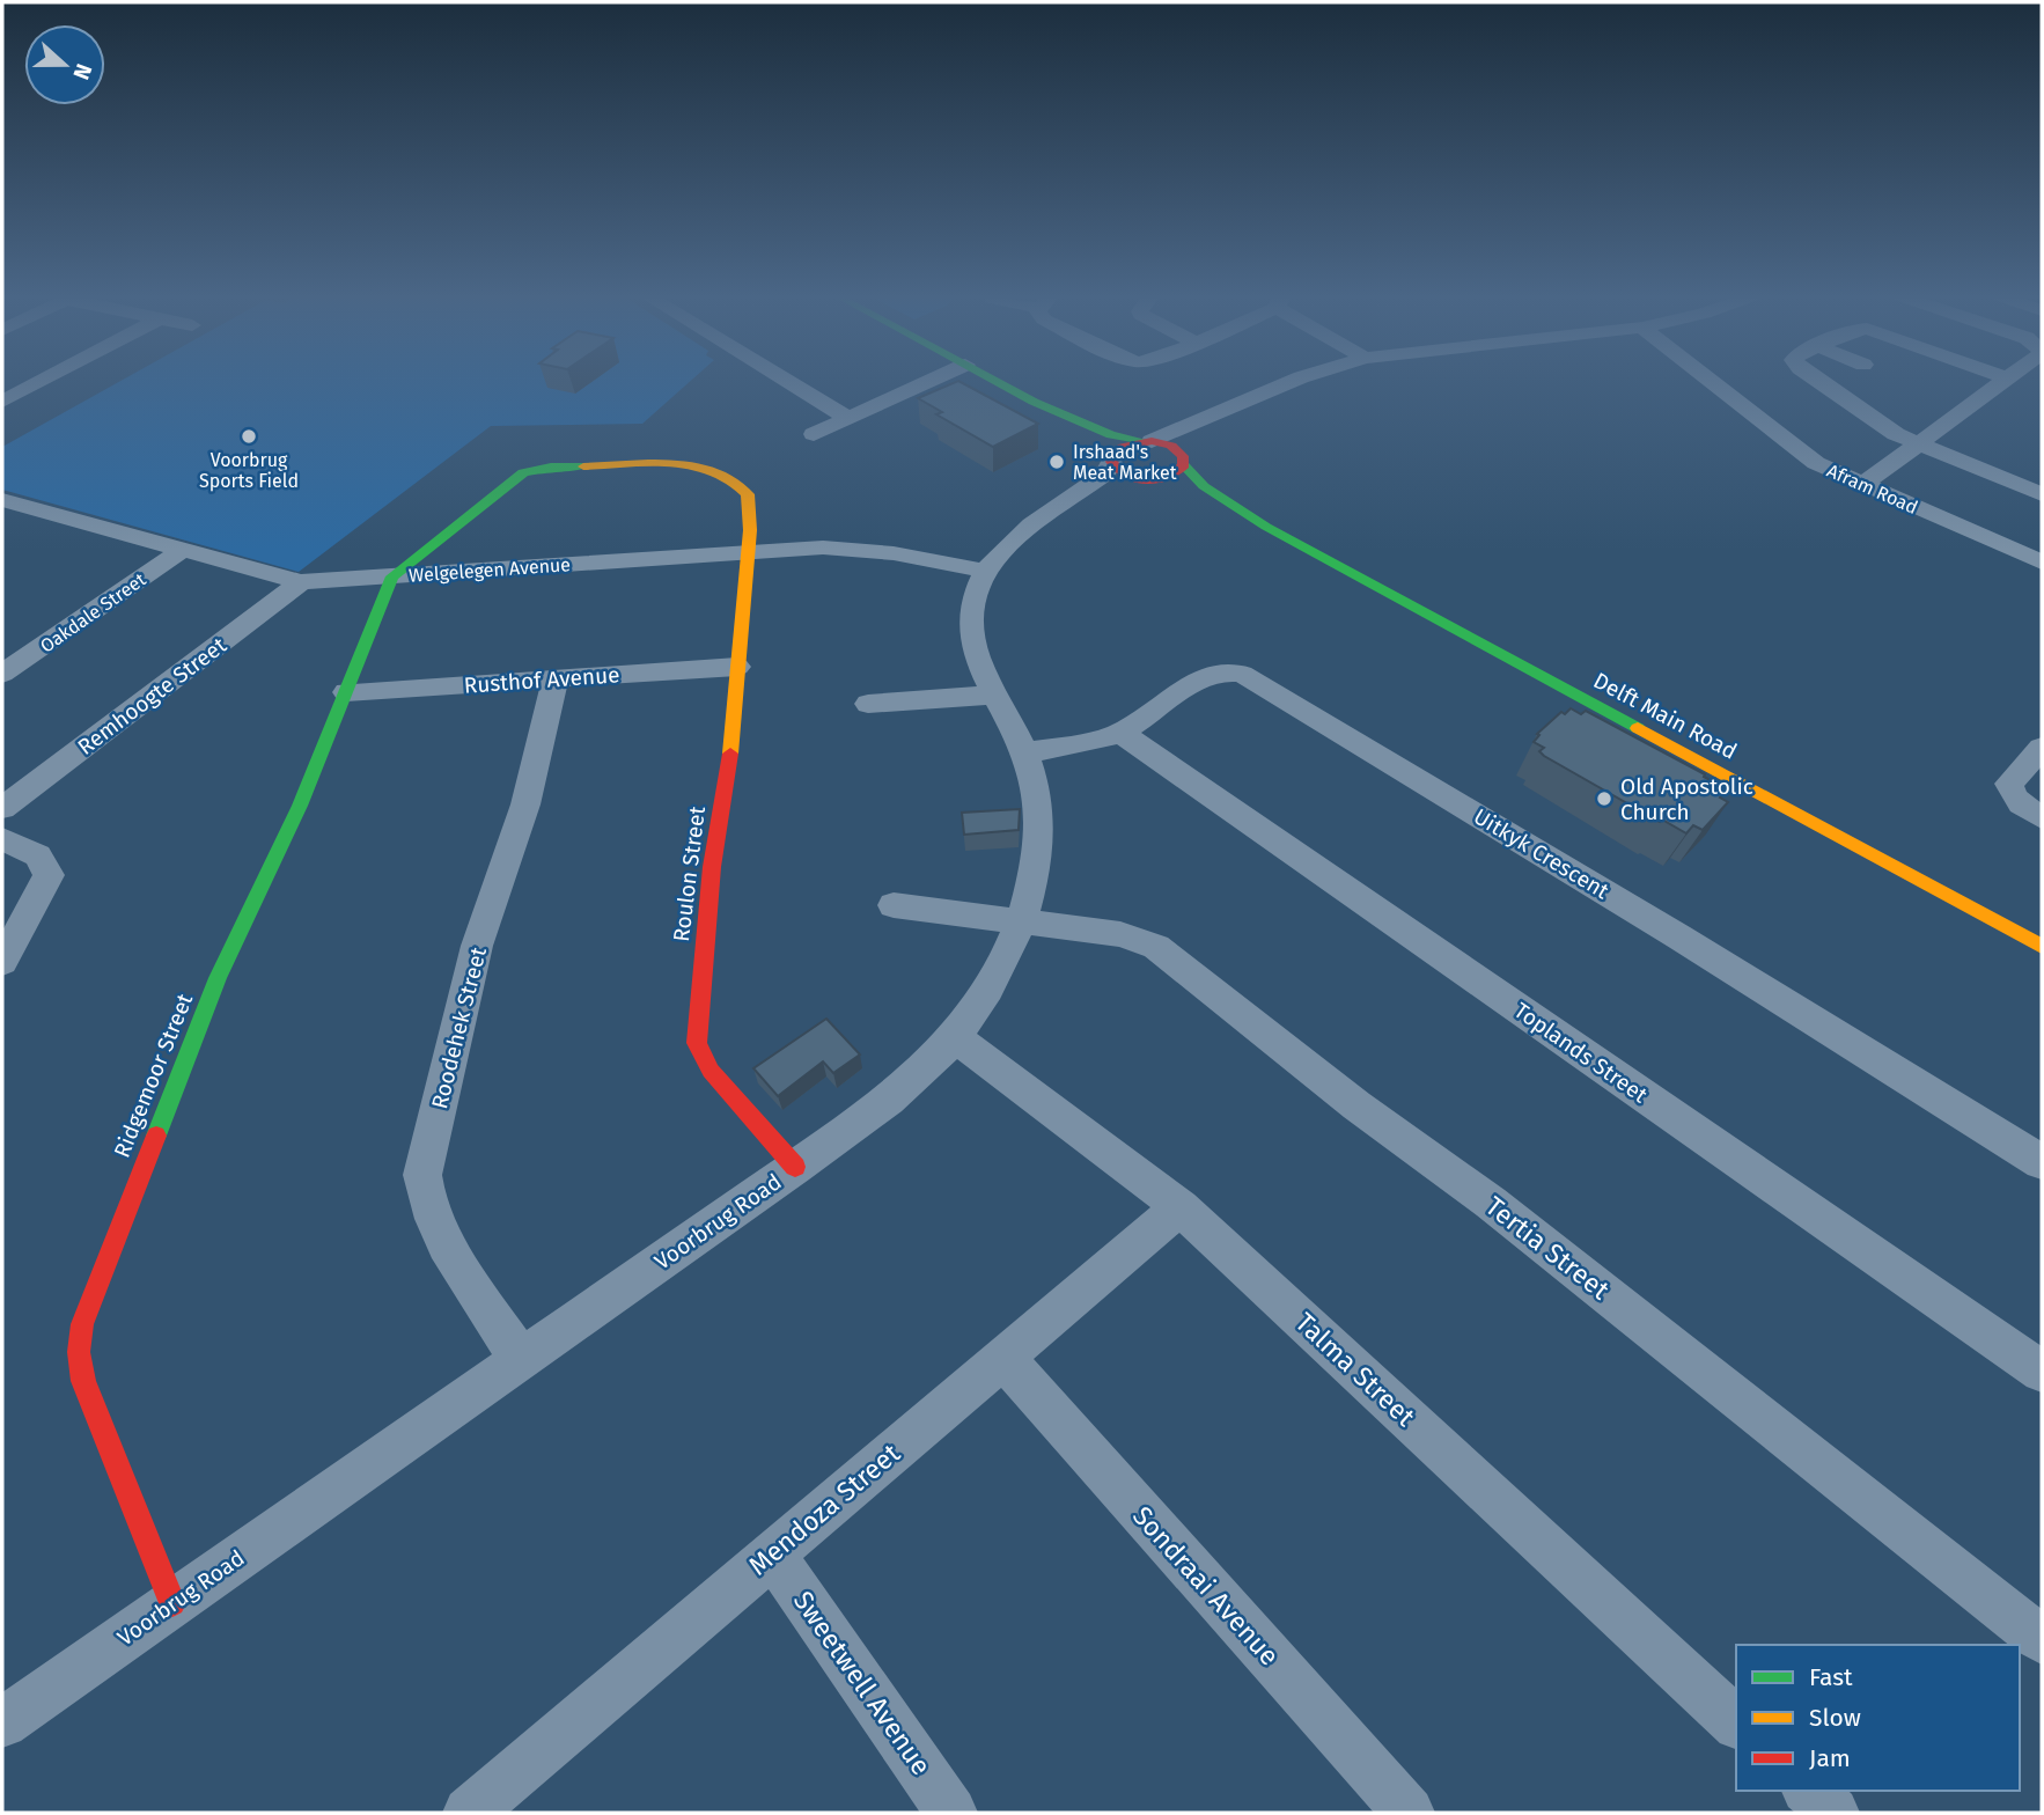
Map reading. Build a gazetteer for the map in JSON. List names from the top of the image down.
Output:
{
  "streets": {
    "street": [
      "Afram Road",
      "Welgelegen Avenue",
      "Oakdale Street",
      "Rusthof Avenue",
      "Remhoogte Street",
      "Delft Main Road",
      "Uitkyk Crescent",
      "Roulon Street",
      "Roodehek Street",
      "Toplands Street",
      "Ridgemoor Street",
      "Voorbrug Road",
      "Tertia Street",
      "Talma Street",
      "Mendoza Street",
      "Sondraai Avenue",
      "Sweetwell Avenue"
    ]
  },
  "crossings": [
    ["Welgelegen Avenue", "Oakdale Street"],
    ["Welgelegen Avenue", "Remhoogte Street"],
    ["Welgelegen Avenue", "Roulon Street"],
    ["Welgelegen Avenue", "Ridgemoor Street"],
    ["Welgelegen Avenue", "Voorbrug Road"],
    ["Rusthof Avenue", "Roulon Street"],
    ["Rusthof Avenue", "Roodehek Street"],
    ["Rusthof Avenue", "Ridgemoor Street"],
    ["Delft Main Road", "Voorbrug Road"],
    ["Uitkyk Crescent", "Toplands Street"],
    ["Uitkyk Crescent", "Voorbrug Road"],
    ["Roulon Street", "Ridgemoor Street"],
    ["Roulon Street", "Voorbrug Road"],
    ["Roodehek Street", "Voorbrug Road"],
    ["Ridgemoor Street", "Voorbrug Road"],
    ["Voorbrug Road", "Tertia Street"],
    ["Voorbrug Road", "Talma Street"],
    ["Talma Street", "Mendoza Street"],
    ["Mendoza Street", "Sondraai Avenue"],
    ["Mendoza Street", "Sweetwell Avenue"]
  ],
  "places": ["Voorbrug Sports Field", "Irshaad's Meat Market", "Old Apostolic Church"],
  "legend": ["Fast", "Slow", "Jam"],
  "north": "right"
}
